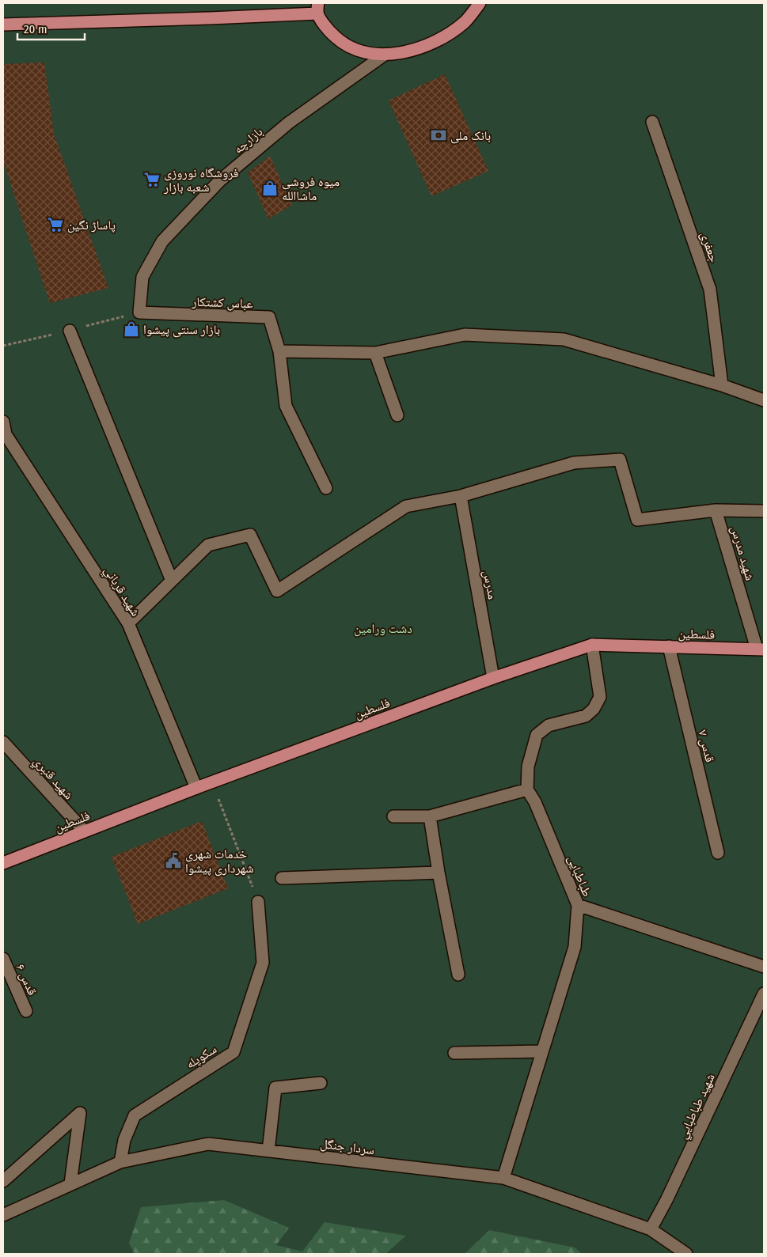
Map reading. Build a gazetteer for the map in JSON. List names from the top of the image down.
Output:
{
  "streets": {
    "main road": ["فلسطین"],
    "street": [
      "بازارچه",
      "جعفری",
      "عباس كشتكار",
      "شهيد مدرس",
      "مدرس",
      "شهيد قرباني",
      "قدس ۷",
      "شهيد قنبري",
      "طباطبایی",
      "قدس ۶",
      "سکوپله",
      "شهيد طباطبايي",
      "سردار جنگل"
    ]
  },
  "crossings": [
    ["بازارچه", "عباس كشتكار"],
    ["شهيد مدرس", "فلسطین"],
    ["مدرس", "فلسطین"],
    ["شهيد قرباني", "فلسطین"],
    ["فلسطین", "قدس ۷"],
    ["فلسطین", "شهيد قنبري"],
    ["طباطبایی", "سردار جنگل"],
    ["سکوپله", "سردار جنگل"],
    ["شهيد طباطبايي", "سردار جنگل"]
  ],
  "parks": ["دشت ورامین"],
  "places": {
    "bank": ["بانک ملی"],
    "supermarket": ["فروشگاه نوروزی شعبه بازار", "پاساژ نگین"],
    "shop": ["میوه فروشی ماشاالله", "بازار سنتی پیشوا"],
    "public building": ["خدمات شهری شهرداری پیشوا"]
  },
  "scale_bar": "20 m"
}
